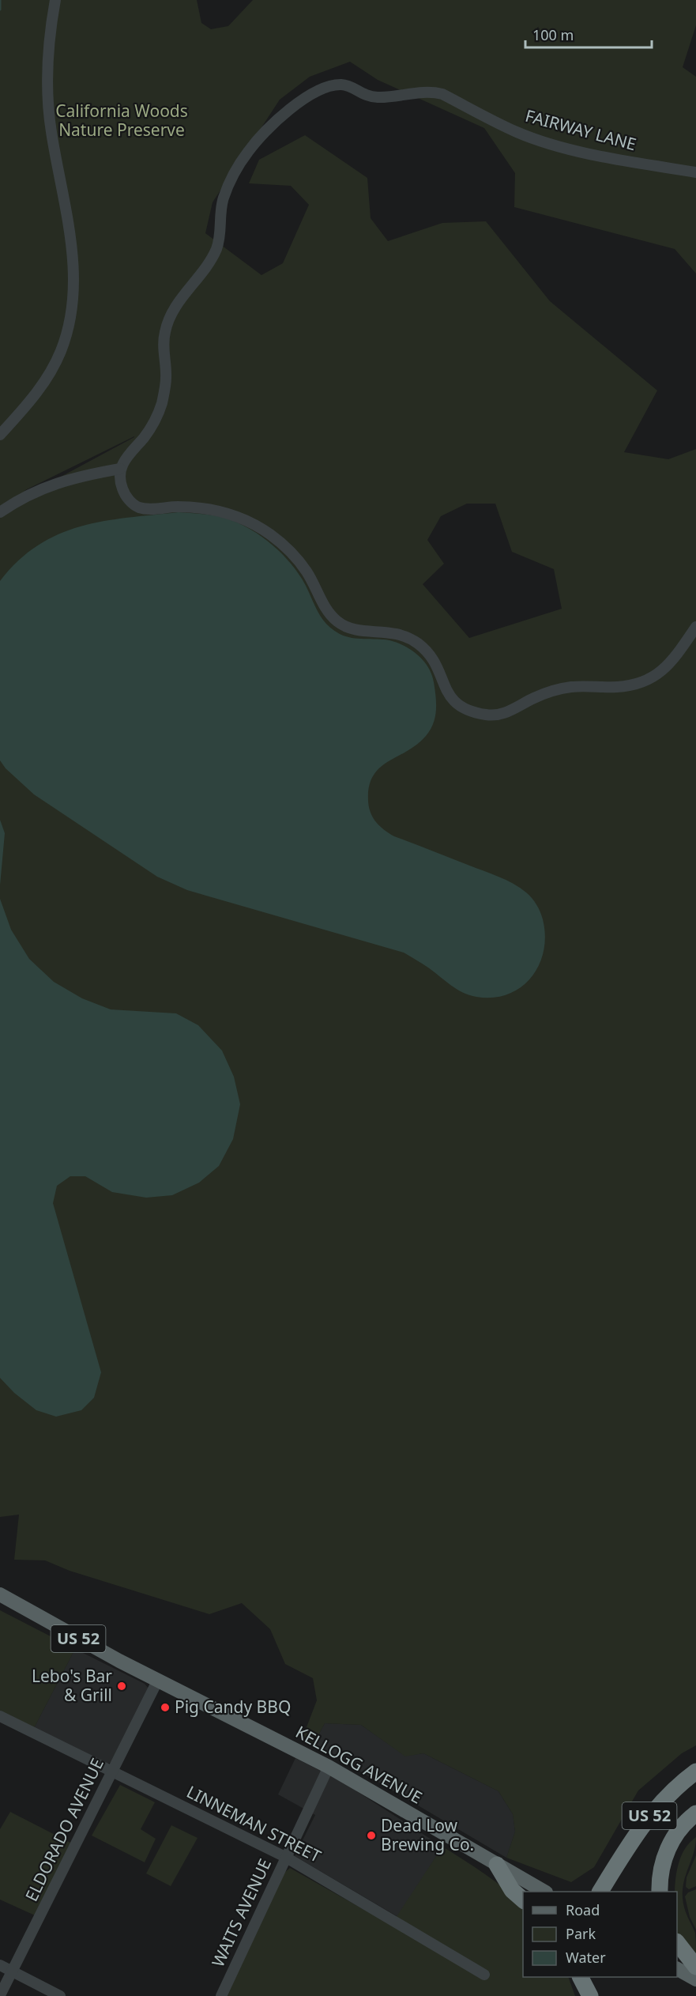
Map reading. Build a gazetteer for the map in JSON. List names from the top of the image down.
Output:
{
  "streets": {
    "highway": ["US 52"],
    "main road": ["KELLOGG AVENUE"],
    "street": [
      "FAIRWAY LANE",
      "LINNEMAN STREET",
      "ELDORADO AVENUE",
      "WAITS AVENUE"
    ]
  },
  "crossings": [
    ["KELLOGG AVENUE", "ELDORADO AVENUE"],
    ["KELLOGG AVENUE", "WAITS AVENUE"],
    ["LINNEMAN STREET", "ELDORADO AVENUE"],
    ["LINNEMAN STREET", "WAITS AVENUE"]
  ],
  "parks": ["California Woods Nature Preserve"],
  "places": ["Lebo's Bar & Grill", "Pig Candy BBQ", "Dead Low Brewing Co."],
  "legend": ["Road", "Park", "Water"],
  "scale_bar": "100 m"
}
